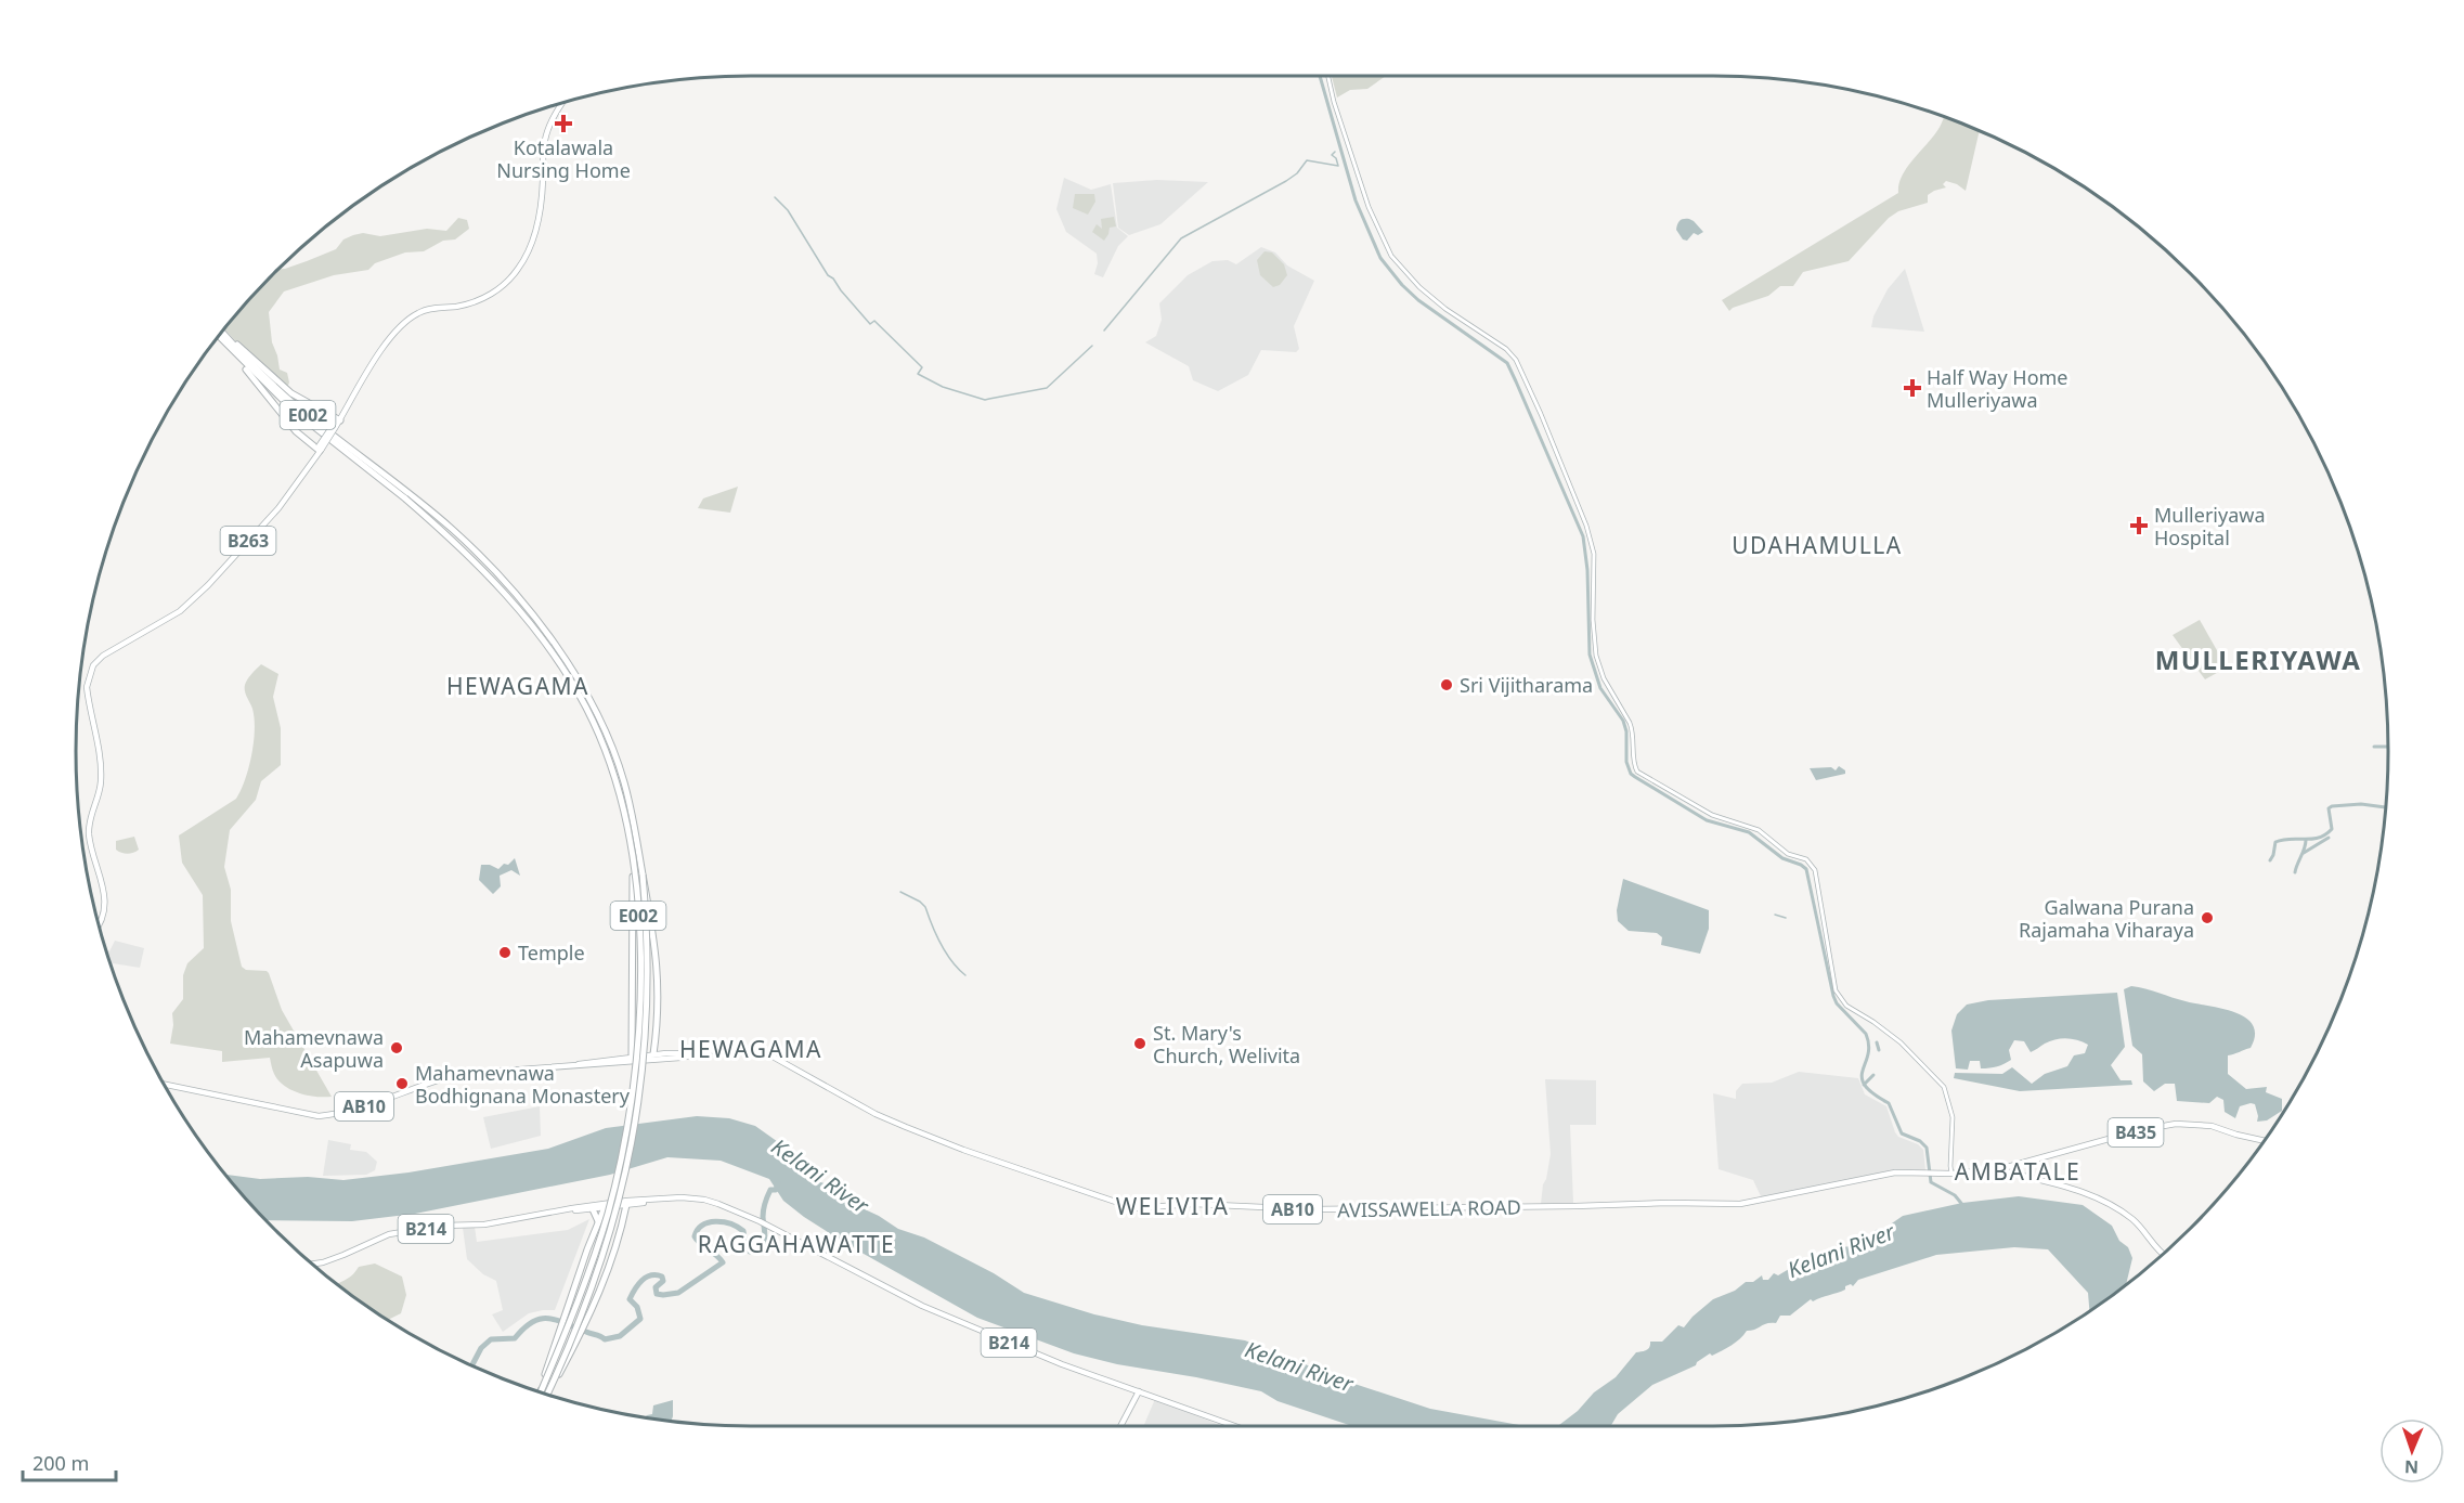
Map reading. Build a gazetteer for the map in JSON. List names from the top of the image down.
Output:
{
  "streets": {
    "highway": ["E002"],
    "main road": [
      "B263",
      "AB10",
      "B435",
      "AVISSAWELLA ROAD",
      "B214"
    ]
  },
  "crossings": [
    ["AB10", "B435"],
    ["AB10", "AVISSAWELLA ROAD"]
  ],
  "districts": [
    "UDAHAMULLA",
    "MULLERIYAWA",
    "HEWAGAMA",
    "HEWAGAMA",
    "AMBATALE",
    "WELIVITA",
    "RAGGAHAWATTE"
  ],
  "water": ["Kelani River"],
  "places": {
    "health": ["Kotalawala Nursing Home", "Half Way Home Mulleriyawa", "Mulleriyawa Hospital"],
    "other": [
      "Sri Vijitharama",
      "Galwana Purana Rajamaha Viharaya",
      "Temple",
      "St. Mary's Church, Welivita",
      "Mahamevnawa Asapuwa",
      "Mahamevnawa Bodhignana Monastery"
    ]
  },
  "scale_bar": "200 m",
  "north": "bottom"
}
